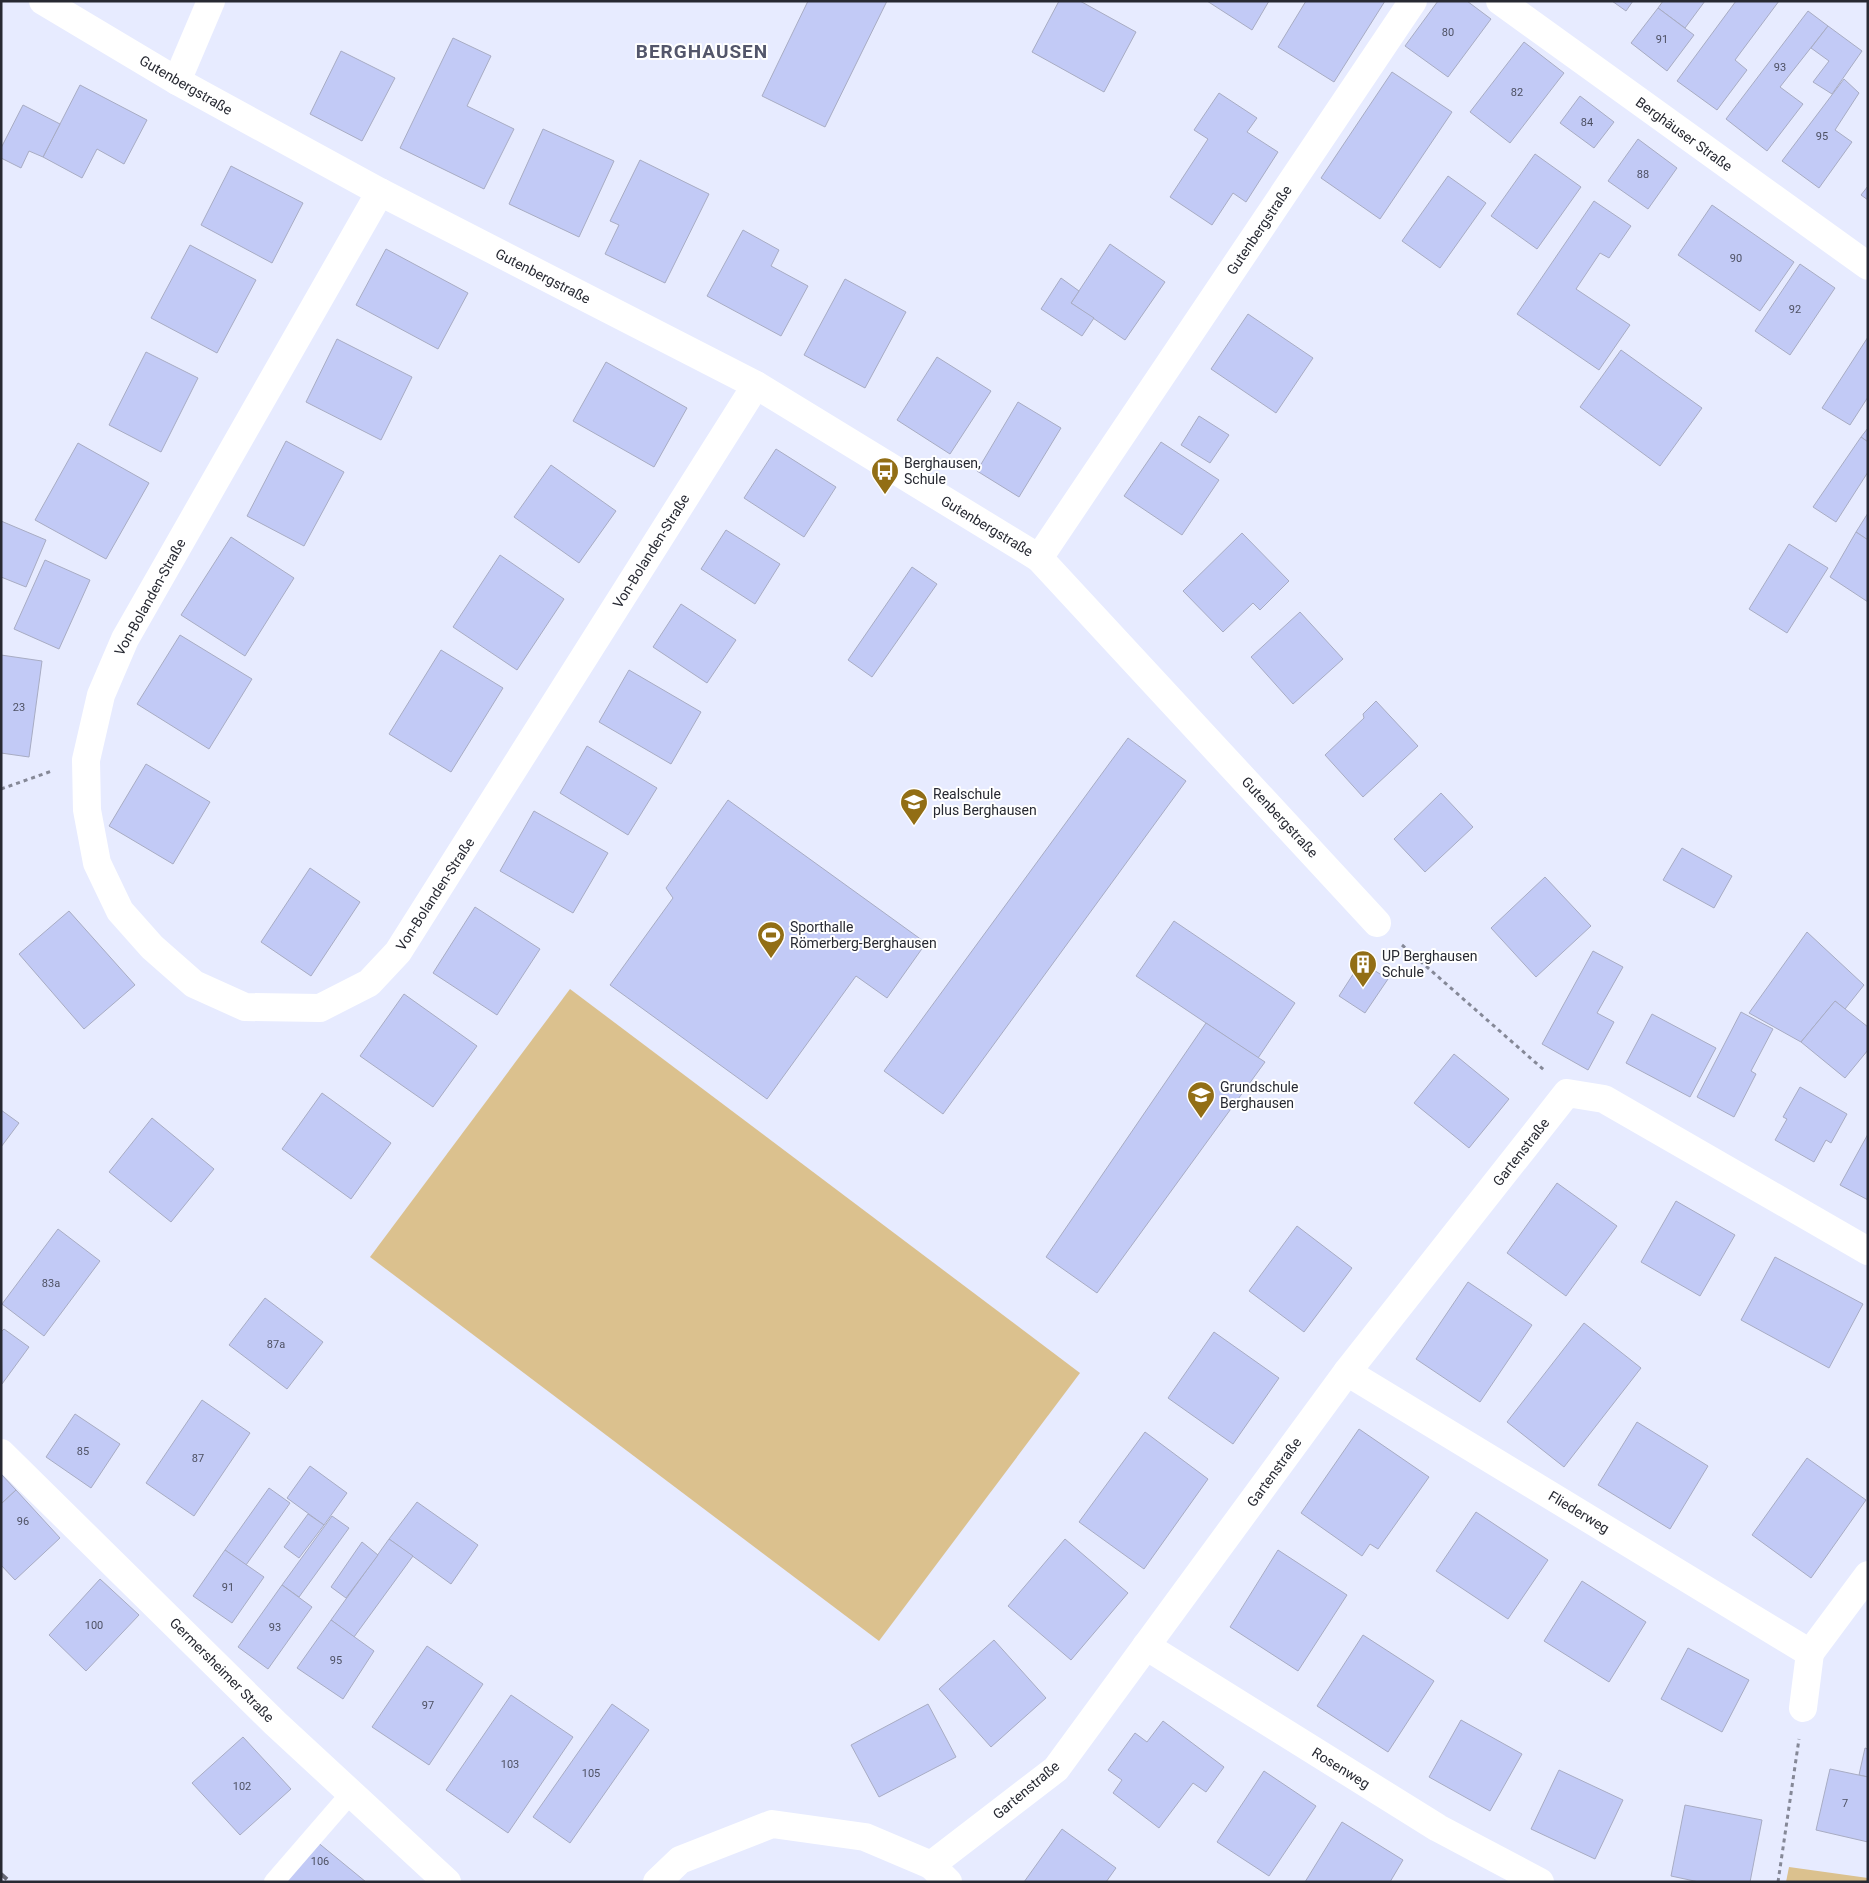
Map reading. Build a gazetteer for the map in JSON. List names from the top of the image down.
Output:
{
  "streets": {
    "street": [
      "Gutenbergstraße",
      "Berghäuser Straße",
      "Von-Bolanden-Straße",
      "Gartenstraße",
      "Fliederweg",
      "Germersheimer Straße",
      "Rosenweg"
    ]
  },
  "crossings": [
    ["Gutenbergstraße", "Von-Bolanden-Straße"],
    ["Gartenstraße", "Fliederweg"],
    ["Gartenstraße", "Rosenweg"]
  ],
  "districts": ["BERGHAUSEN"],
  "places": {
    "bus stop": ["Berghausen, Schule"],
    "school or university": ["Realschule plus Berghausen", "Grundschule Berghausen"],
    "sports": ["Sporthalle Römerberg-Berghausen"],
    "building": ["UP Berghausen Schule"]
  },
  "house_numbers": [
    "80",
    "91",
    "93",
    "82",
    "84",
    "95",
    "88",
    "90",
    "92",
    "23",
    "83a",
    "87a",
    "85",
    "87",
    "96",
    "91",
    "100",
    "93",
    "95",
    "97",
    "103",
    "105",
    "102",
    "7",
    "106"
  ]
}
